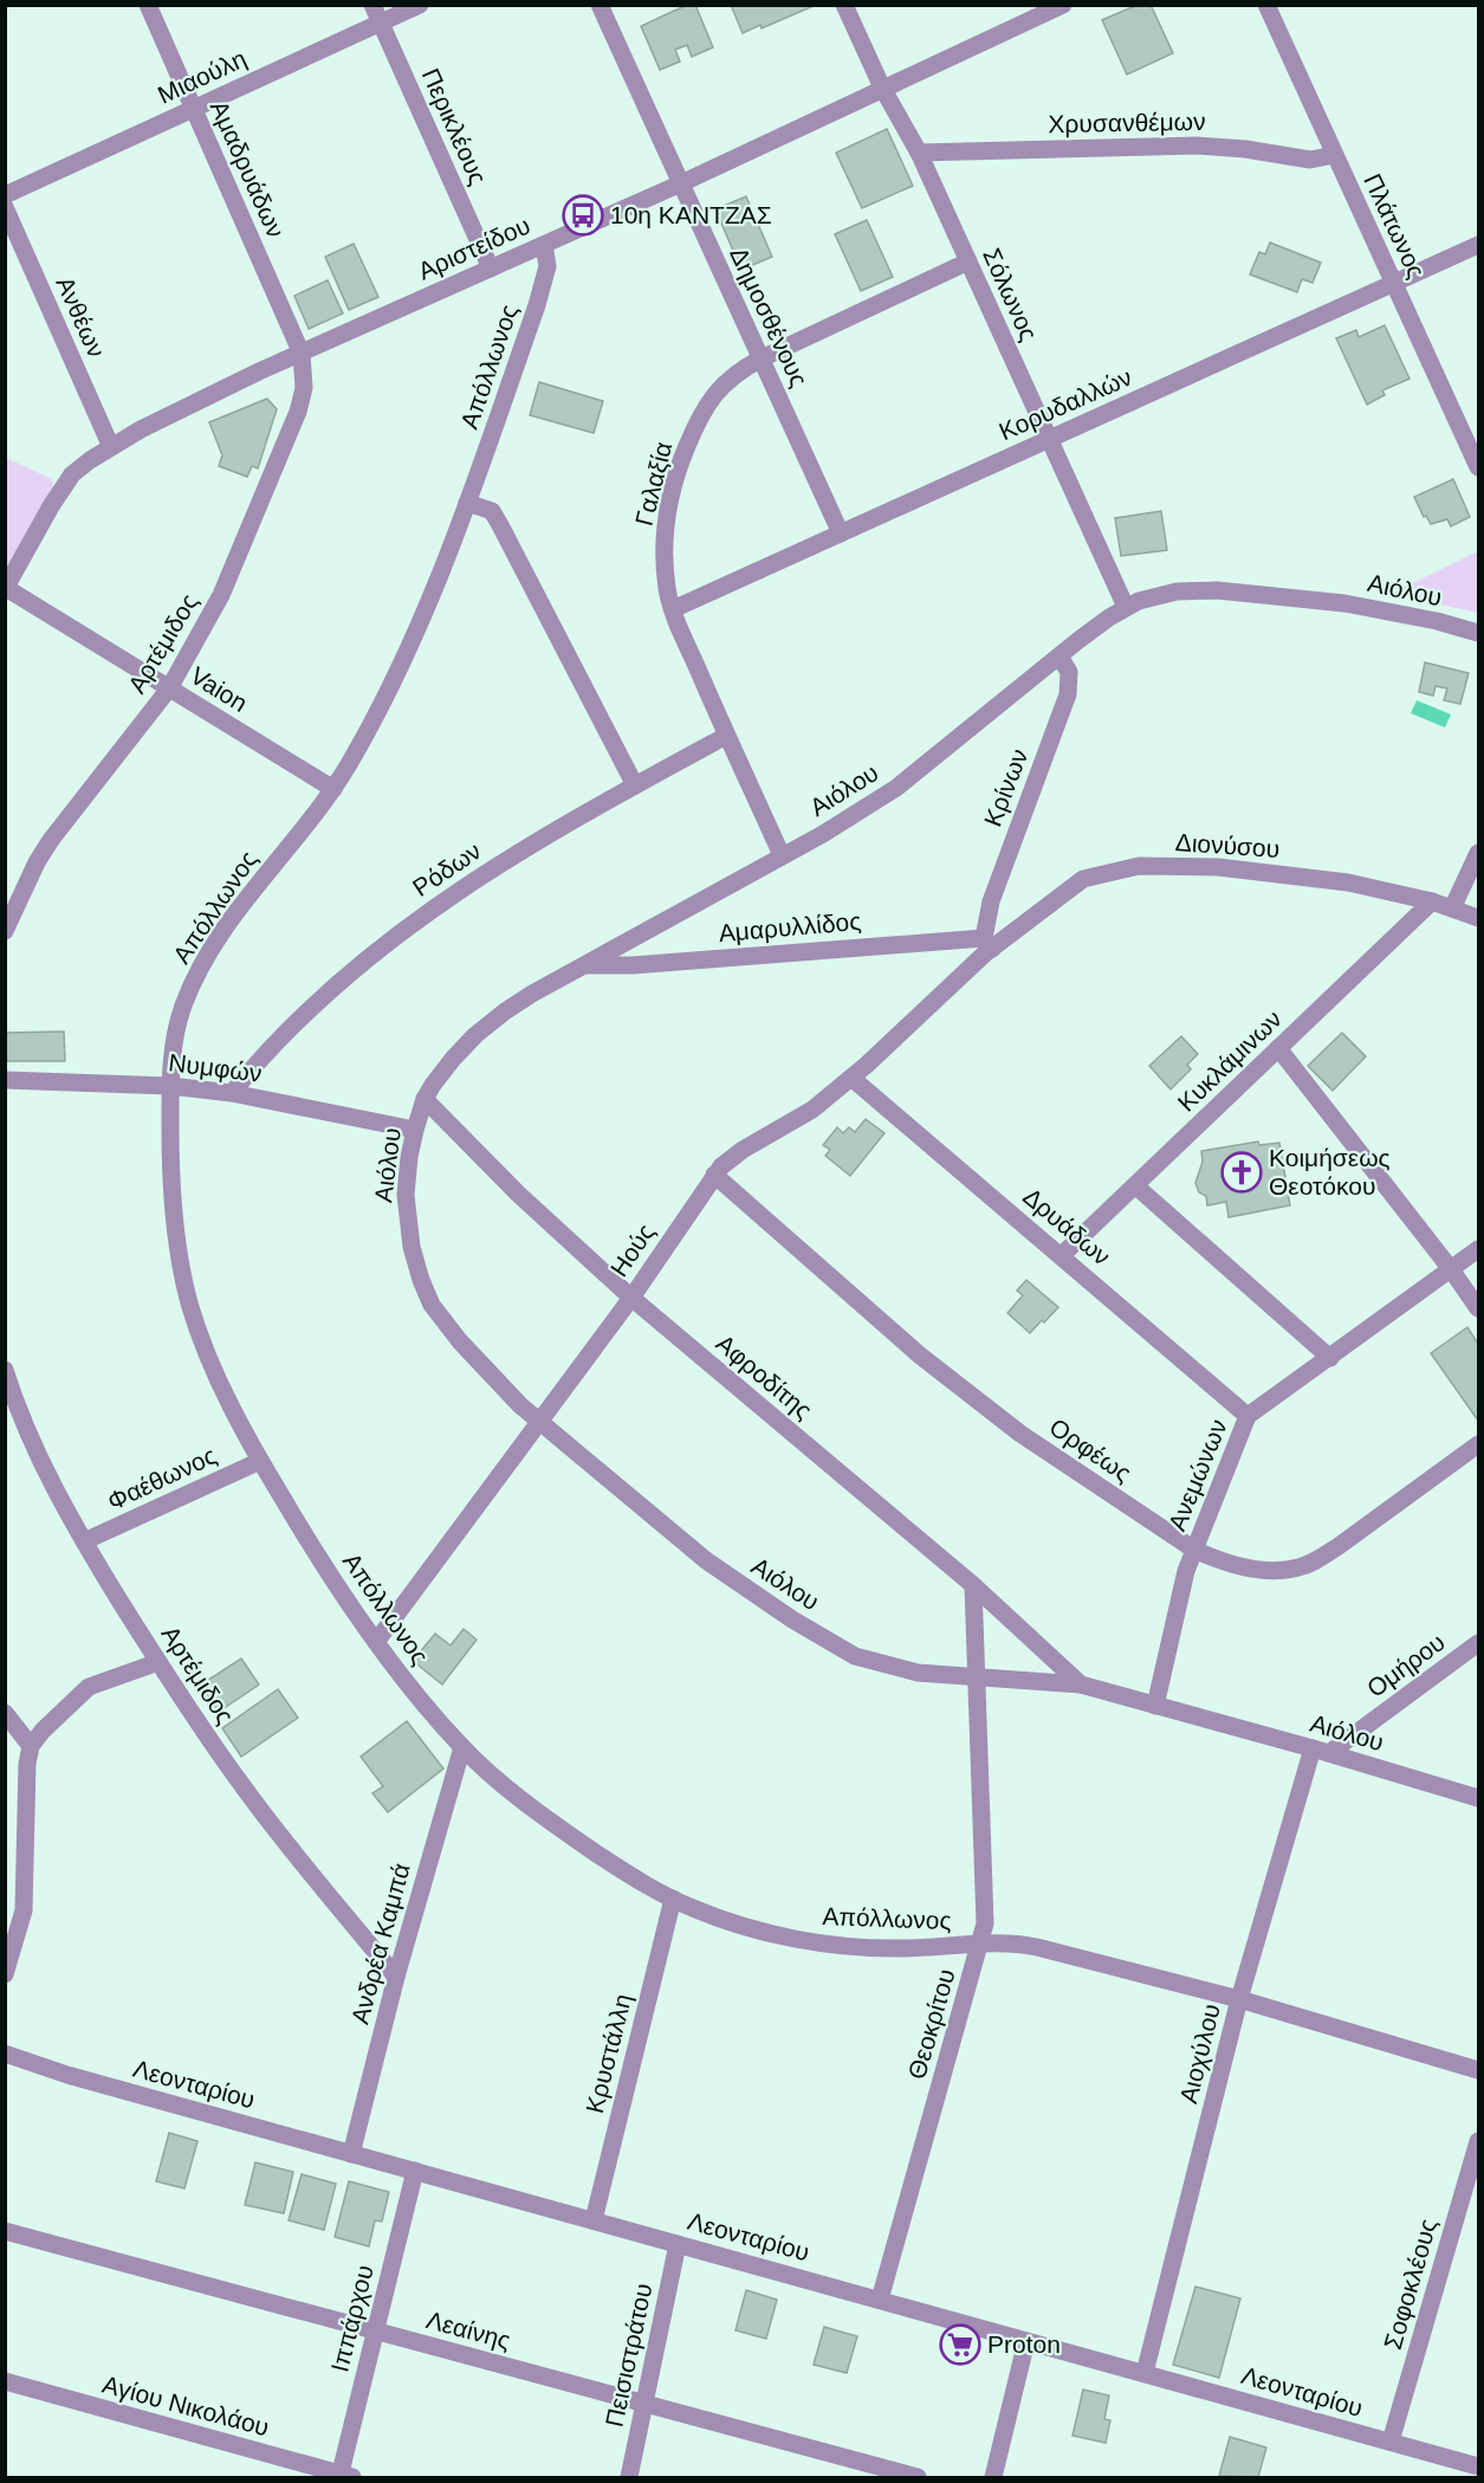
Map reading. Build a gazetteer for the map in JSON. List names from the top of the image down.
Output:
{
  "streets": {
    "street": [
      "Μιαούλη",
      "Χρυσανθέμων",
      "Περικλέους",
      "Αμαδρυάδων",
      "Πλάτωνος",
      "Αριστείδου",
      "Σόλωνος",
      "Ανθέων",
      "Δημοσθένους",
      "Απόλλωνος",
      "Κορυδαλλών",
      "Γαλαξία",
      "Αιόλου",
      "Αρτέμιδος",
      "Vaion",
      "Κρίνων",
      "Διονύσου",
      "Ρόδων",
      "Αμαρυλλίδος",
      "Κυκλάμινων",
      "Νυμφών",
      "Δρυάδων",
      "Ηούς",
      "Αφροδίτης",
      "Ορφέως",
      "Ανεμώνων",
      "Φαέθωνος",
      "Ομήρου",
      "Ανδρέα Καμπά",
      "Θεοκρίτου",
      "Κρυστάλλη",
      "Αιοχύλου",
      "Λεονταρίου",
      "Σοφοκλέους",
      "Ιππάρχου",
      "Λεαίνης",
      "Πεισιστράτου",
      "Αγίου Νικολάου"
    ]
  },
  "crossings": [
    ["Μιαούλη", "Περικλέους"],
    ["Μιαούλη", "Αμαδρυάδων"],
    ["Χρυσανθέμων", "Πλάτωνος"],
    ["Χρυσανθέμων", "Σόλωνος"],
    ["Περικλέους", "Αριστείδου"],
    ["Αμαδρυάδων", "Αριστείδου"],
    ["Αμαδρυάδων", "Αρτέμιδος"],
    ["Πλάτωνος", "Κορυδαλλών"],
    ["Αριστείδου", "Σόλωνος"],
    ["Αριστείδου", "Ανθέων"],
    ["Αριστείδου", "Δημοσθένους"],
    ["Αριστείδου", "Απόλλωνος"],
    ["Αριστείδου", "Αρτέμιδος"],
    ["Αριστείδου", "Vaion"],
    ["Σόλωνος", "Κορυδαλλών"],
    ["Σόλωνος", "Γαλαξία"],
    ["Σόλωνος", "Αιόλου"],
    ["Δημοσθένους", "Κορυδαλλών"],
    ["Δημοσθένους", "Γαλαξία"],
    ["Απόλλωνος", "Vaion"],
    ["Απόλλωνος", "Νυμφών"],
    ["Απόλλωνος", "Ηούς"],
    ["Απόλλωνος", "Φαέθωνος"],
    ["Απόλλωνος", "Ανδρέα Καμπά"],
    ["Απόλλωνος", "Θεοκρίτου"],
    ["Απόλλωνος", "Κρυστάλλη"],
    ["Απόλλωνος", "Αιοχύλου"],
    ["Κορυδαλλών", "Γαλαξία"],
    ["Γαλαξία", "Αιόλου"],
    ["Γαλαξία", "Ρόδων"],
    ["Αιόλου", "Κρίνων"],
    ["Αιόλου", "Αμαρυλλίδος"],
    ["Αιόλου", "Νυμφών"],
    ["Αιόλου", "Ηούς"],
    ["Αιόλου", "Αφροδίτης"],
    ["Αιόλου", "Ανεμώνων"],
    ["Αιόλου", "Ομήρου"],
    ["Αιόλου", "Θεοκρίτου"],
    ["Αιόλου", "Αιοχύλου"],
    ["Αρτέμιδος", "Vaion"],
    ["Αρτέμιδος", "Φαέθωνος"],
    ["Αρτέμιδος", "Ανδρέα Καμπά"],
    ["Κρίνων", "Διονύσου"],
    ["Κρίνων", "Αμαρυλλίδος"],
    ["Κρίνων", "Ηούς"],
    ["Διονύσου", "Αμαρυλλίδος"],
    ["Διονύσου", "Κυκλάμινων"],
    ["Διονύσου", "Ηούς"],
    ["Ρόδων", "Νυμφών"],
    ["Αμαρυλλίδος", "Ηούς"],
    ["Κυκλάμινων", "Δρυάδων"],
    ["Δρυάδων", "Ηούς"],
    ["Δρυάδων", "Ανεμώνων"],
    ["Ηούς", "Αφροδίτης"],
    ["Ηούς", "Ορφέως"],
    ["Αφροδίτης", "Θεοκρίτου"],
    ["Ορφέως", "Ανεμώνων"],
    ["Ομήρου", "Αιοχύλου"],
    ["Ανδρέα Καμπά", "Λεονταρίου"],
    ["Θεοκρίτου", "Λεονταρίου"],
    ["Κρυστάλλη", "Λεονταρίου"],
    ["Αιοχύλου", "Λεονταρίου"],
    ["Λεονταρίου", "Σοφοκλέους"],
    ["Λεονταρίου", "Ιππάρχου"],
    ["Λεονταρίου", "Πεισιστράτου"],
    ["Ιππάρχου", "Λεαίνης"],
    ["Ιππάρχου", "Αγίου Νικολάου"],
    ["Λεαίνης", "Πεισιστράτου"]
  ],
  "places": {
    "bus stop": ["10η ΚΑΝΤΖΑΣ"],
    "church": ["Κοιμήσεως Θεοτόκου"],
    "supermarket": ["Proton"]
  }
}
